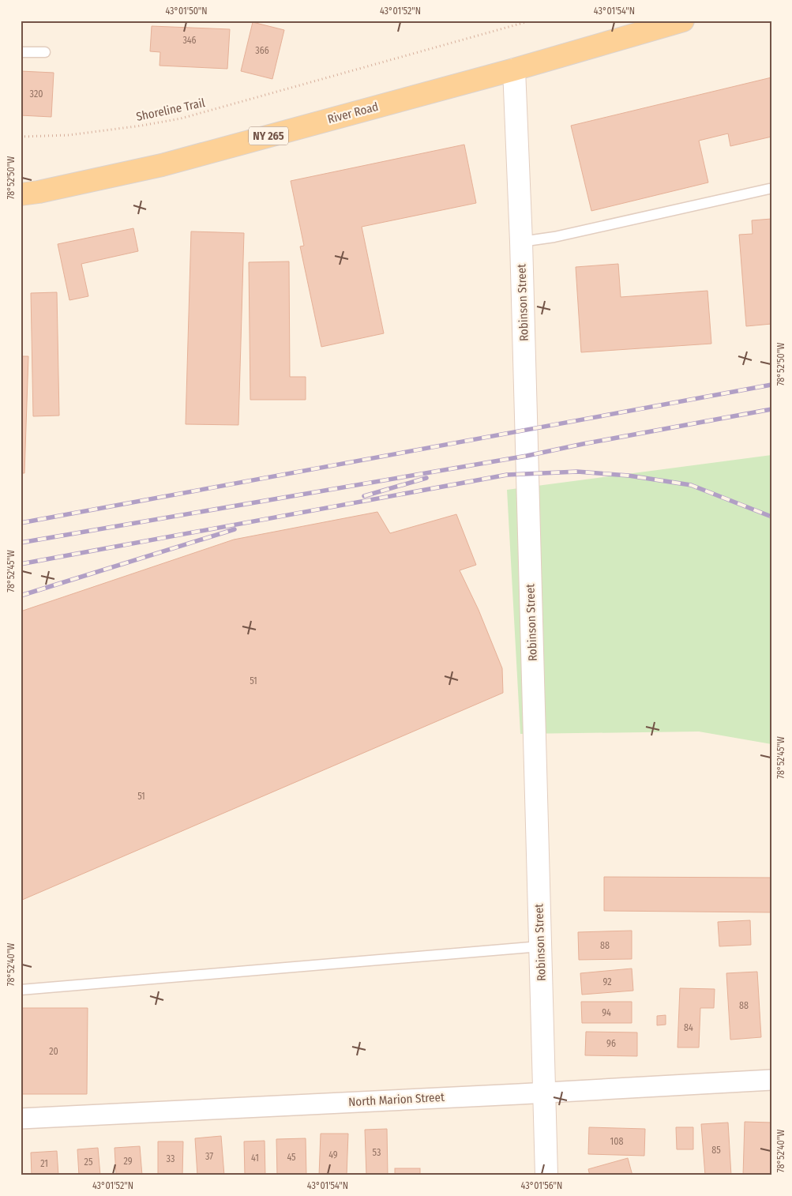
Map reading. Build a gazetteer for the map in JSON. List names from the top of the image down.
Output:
{
  "streets": {
    "main road": ["River Road", "NY 265"],
    "street": ["Robinson Street", "North Marion Street"],
    "path": ["Shoreline Trail"]
  },
  "crossings": [
    ["River Road", "Robinson Street"],
    ["Robinson Street", "North Marion Street"]
  ],
  "house_numbers": [
    "346",
    "366",
    "320",
    "51",
    "51",
    "88",
    "92",
    "88",
    "94",
    "84",
    "96",
    "20",
    "108",
    "85",
    "53",
    "49",
    "37",
    "45",
    "41",
    "33",
    "29",
    "25",
    "21"
  ],
  "coordinates": [
    "43°01'50\"N",
    "43°01'52\"N",
    "43°01'54\"N",
    "78°52'50\"W",
    "78°52'45\"W",
    "78°52'40\"W",
    "43°01'56\"N"
  ]
}
